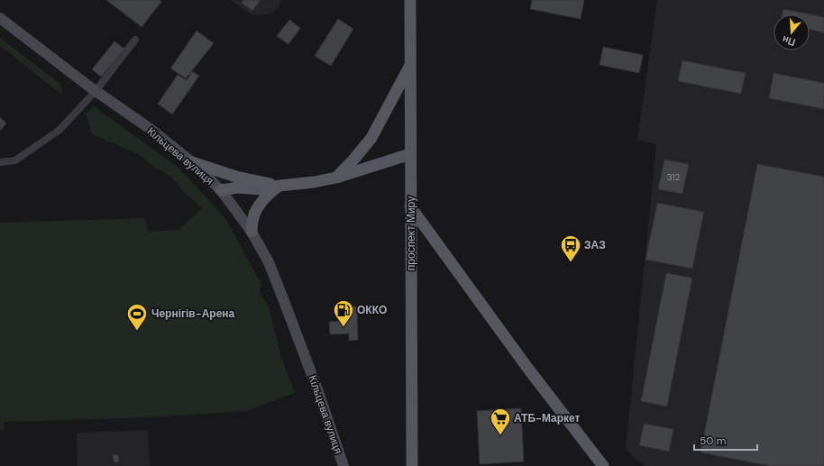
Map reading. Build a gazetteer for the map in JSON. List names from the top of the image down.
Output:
{
  "streets": {
    "main road": ["Кільцева вулиця", "проспект Миру"]
  },
  "places": {
    "bus stop": ["ЗАЗ"],
    "fuel station": ["ОККО"],
    "sports": ["Чернігів-Арена"],
    "supermarket": ["АТБ-Маркет"]
  },
  "house_numbers": ["312"],
  "scale_bar": "50 m",
  "north": "bottom"
}
